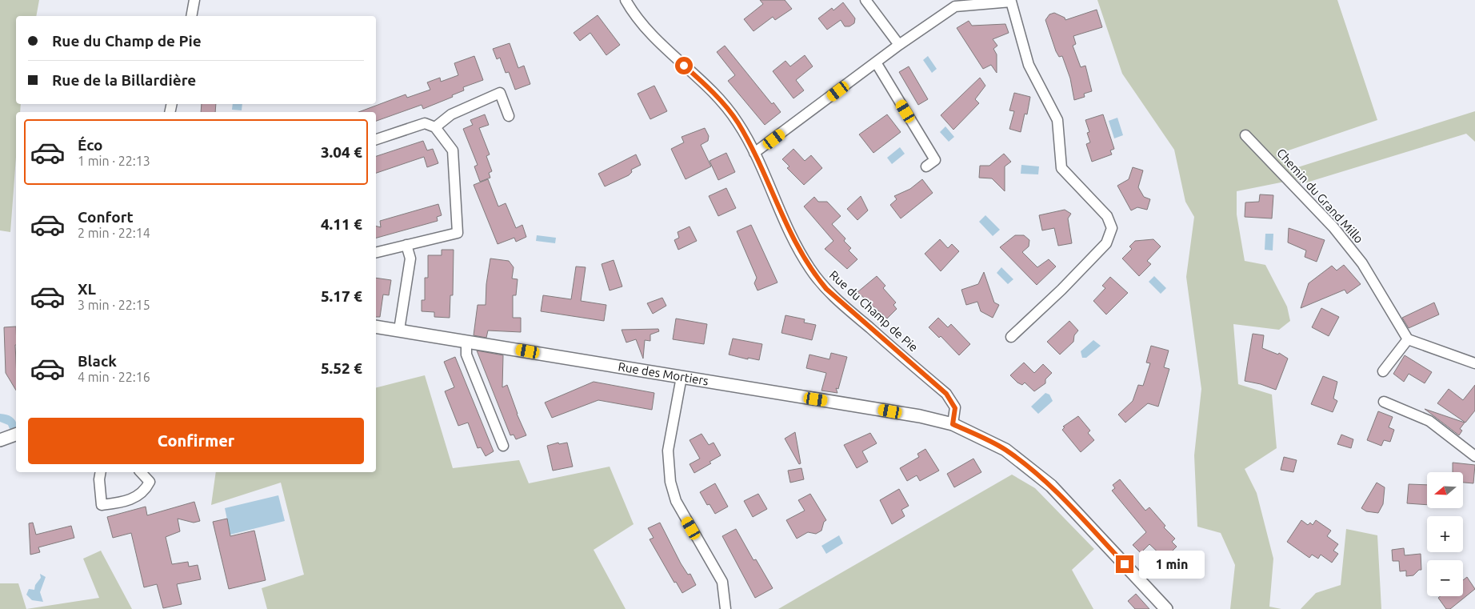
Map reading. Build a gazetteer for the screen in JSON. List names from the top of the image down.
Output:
{
  "streets": {
    "street": ["Chemin du Grand Millo", "Rue du Champ de Pie", "Rue des Mortiers"]
  },
  "crossings": [
    ["Rue du Champ de Pie", "Rue des Mortiers"]
  ],
  "north": "left",
  "page": {
    "banner": ["Rue du Champ de Pie", "Rue de la Billardière"],
    "list": [
      {
        "name": "Éco",
        "note": "1 min · 22:13",
        "value": "3.04 €"
      },
      {
        "name": "Confort",
        "note": "2 min · 22:14",
        "value": "4.11 €"
      },
      {
        "name": "XL",
        "note": "3 min · 22:15",
        "value": "5.17 €"
      },
      {
        "name": "Black",
        "note": "4 min · 22:16",
        "value": "5.52 €"
      }
    ],
    "buttons": "Confirmer",
    "map_buttons": ["+", "−"],
    "bubble": "1 min"
  }
}
